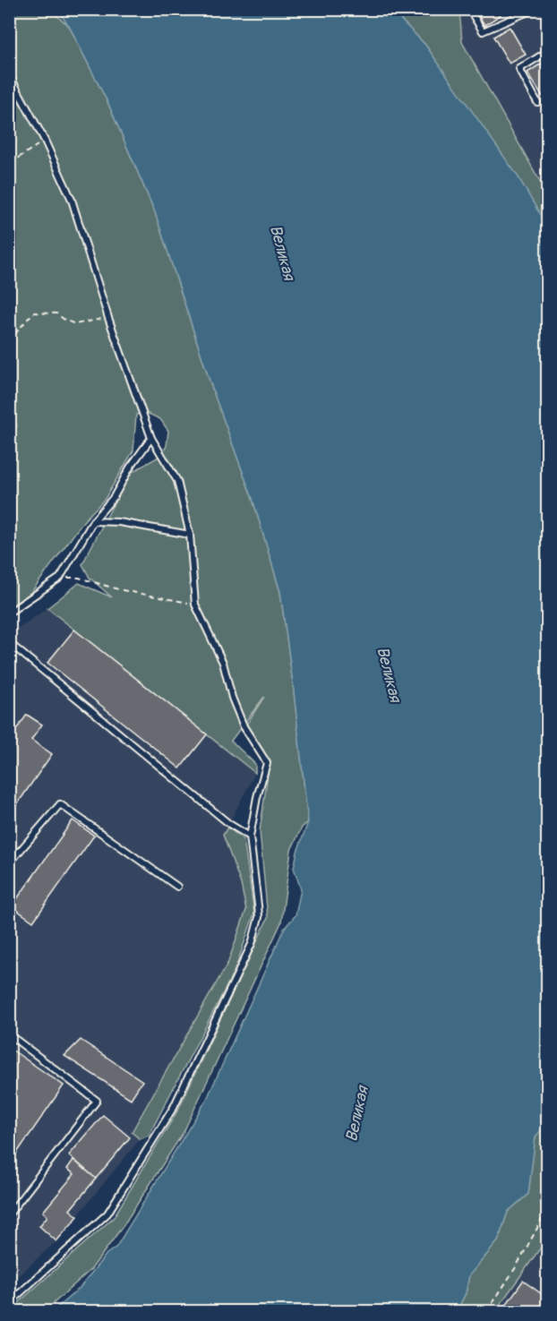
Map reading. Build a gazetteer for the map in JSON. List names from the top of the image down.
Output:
{
  "water": ["Великая"]
}
